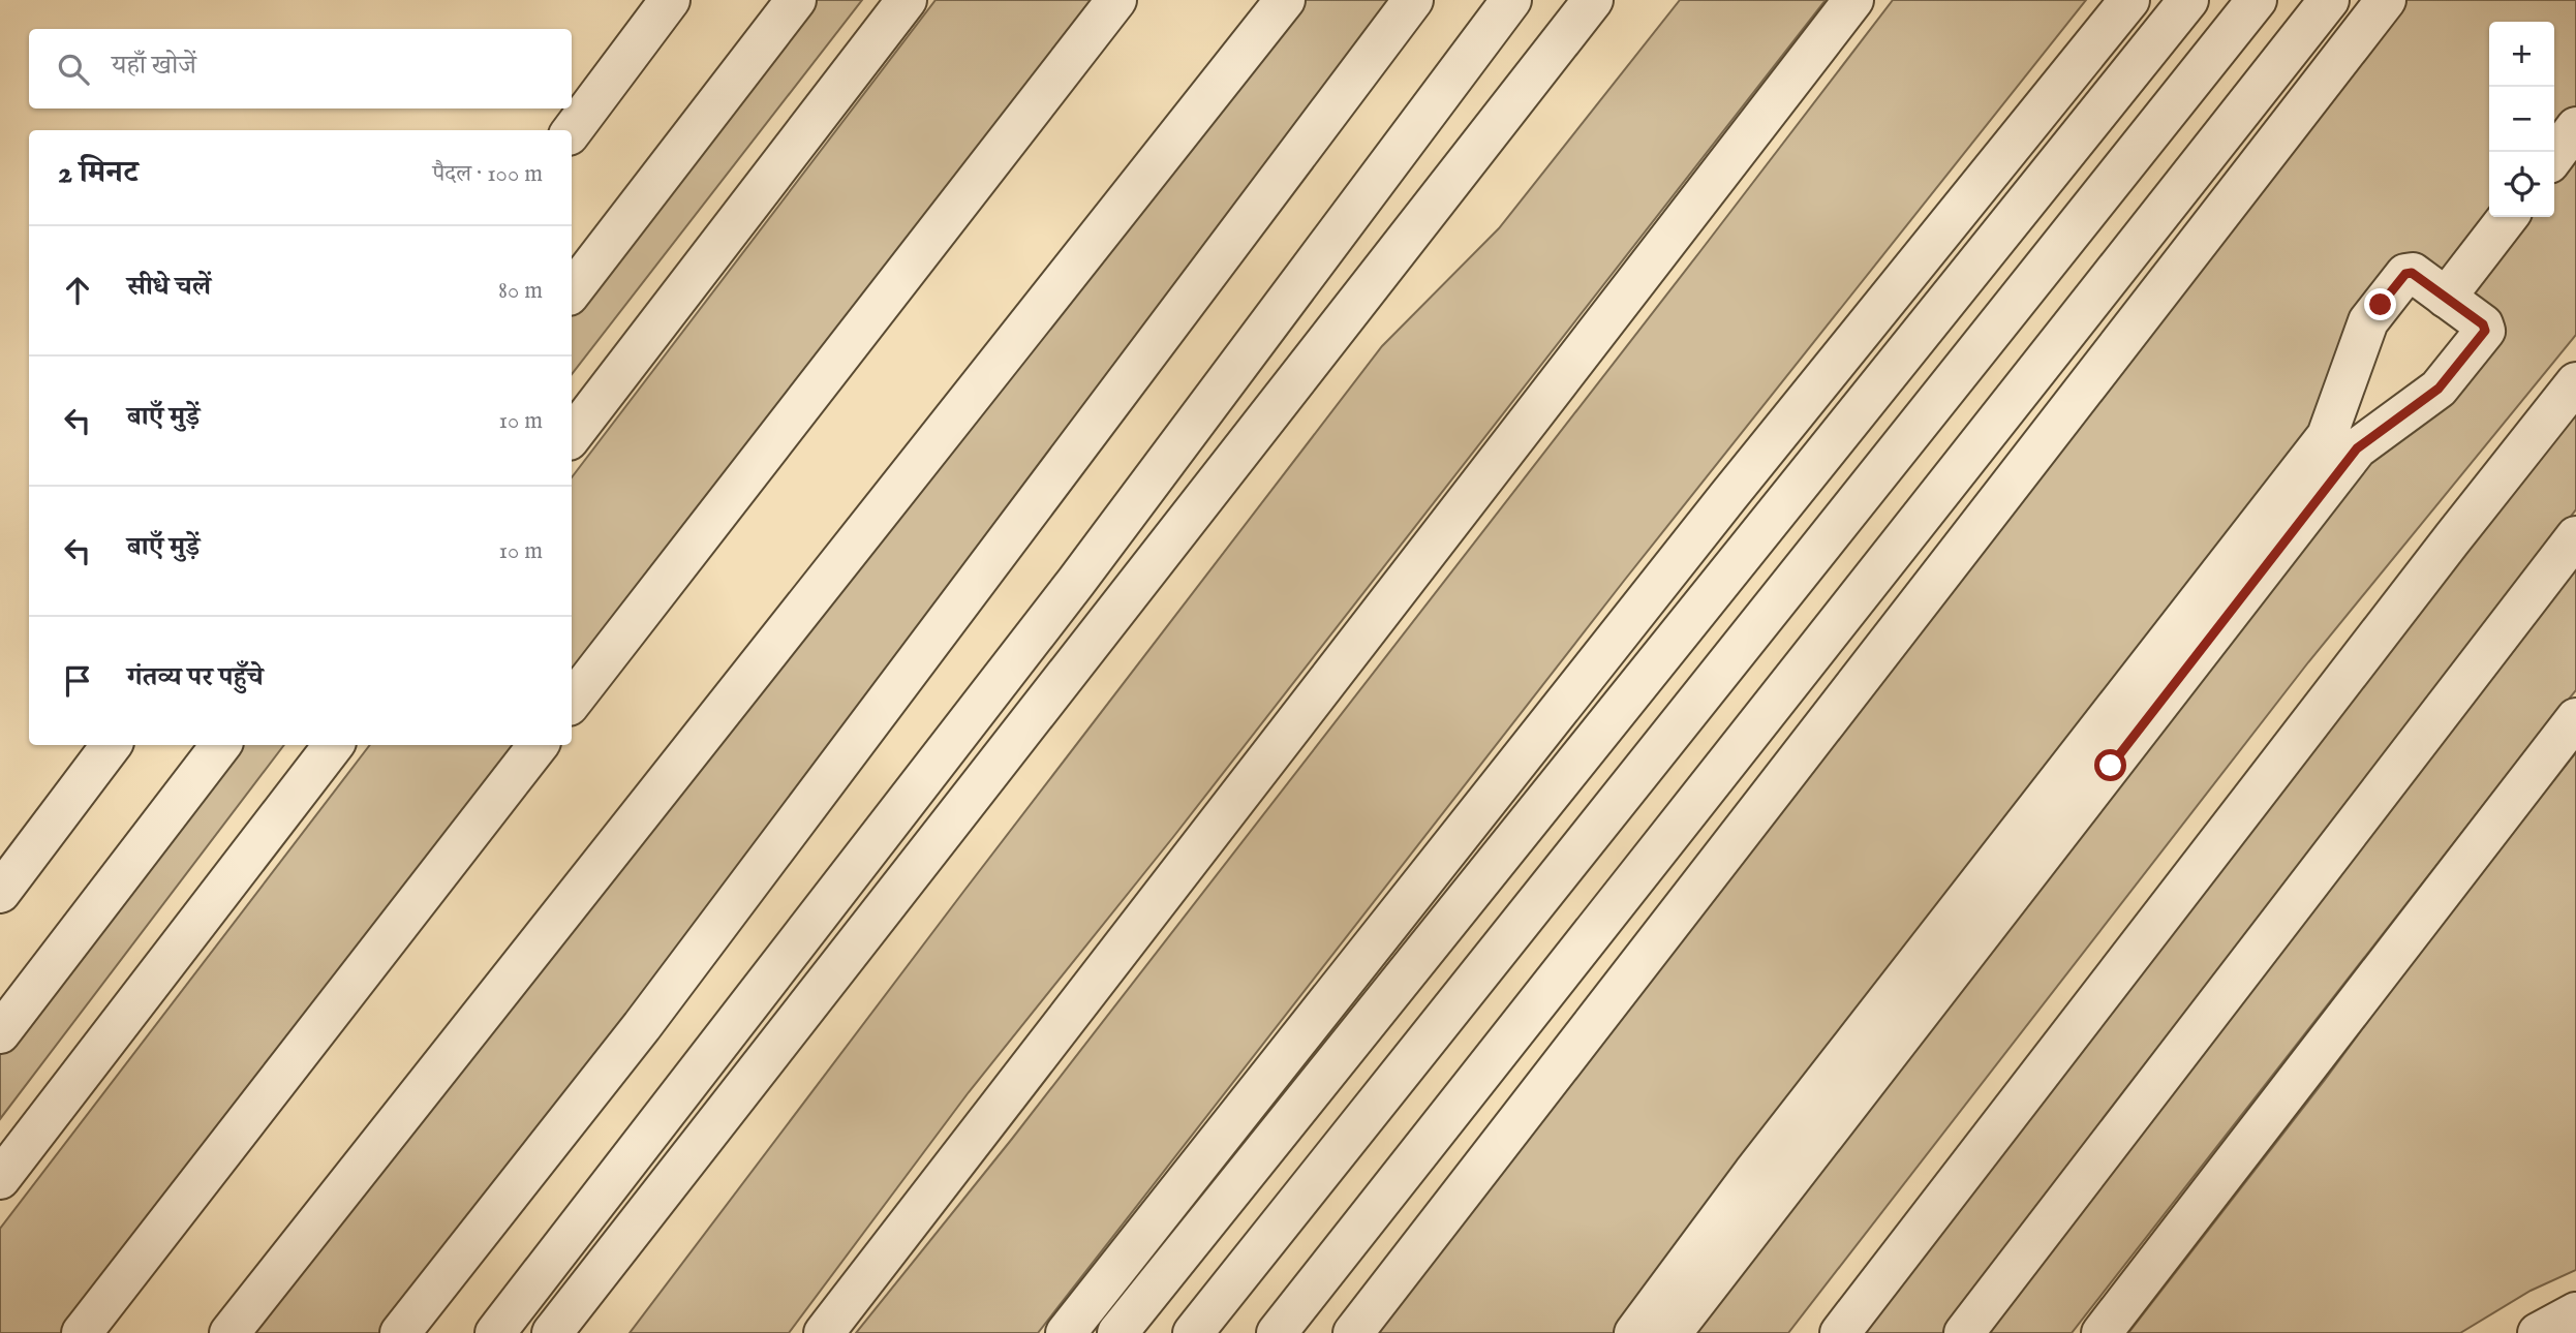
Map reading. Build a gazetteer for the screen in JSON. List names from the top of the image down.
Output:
{
  "page": {
    "map_buttons": ["+", "−"],
    "search": "यहाँ खोजें",
    "heading": ["2 मिनट", "पैदल · 100 m"],
    "list": [
      ["सीधे चलें", "80 m"],
      ["बाएँ मुड़ें", "10 m"],
      ["बाएँ मुड़ें", "10 m"],
      "गंतव्य पर पहुँचे"
    ]
  }
}
